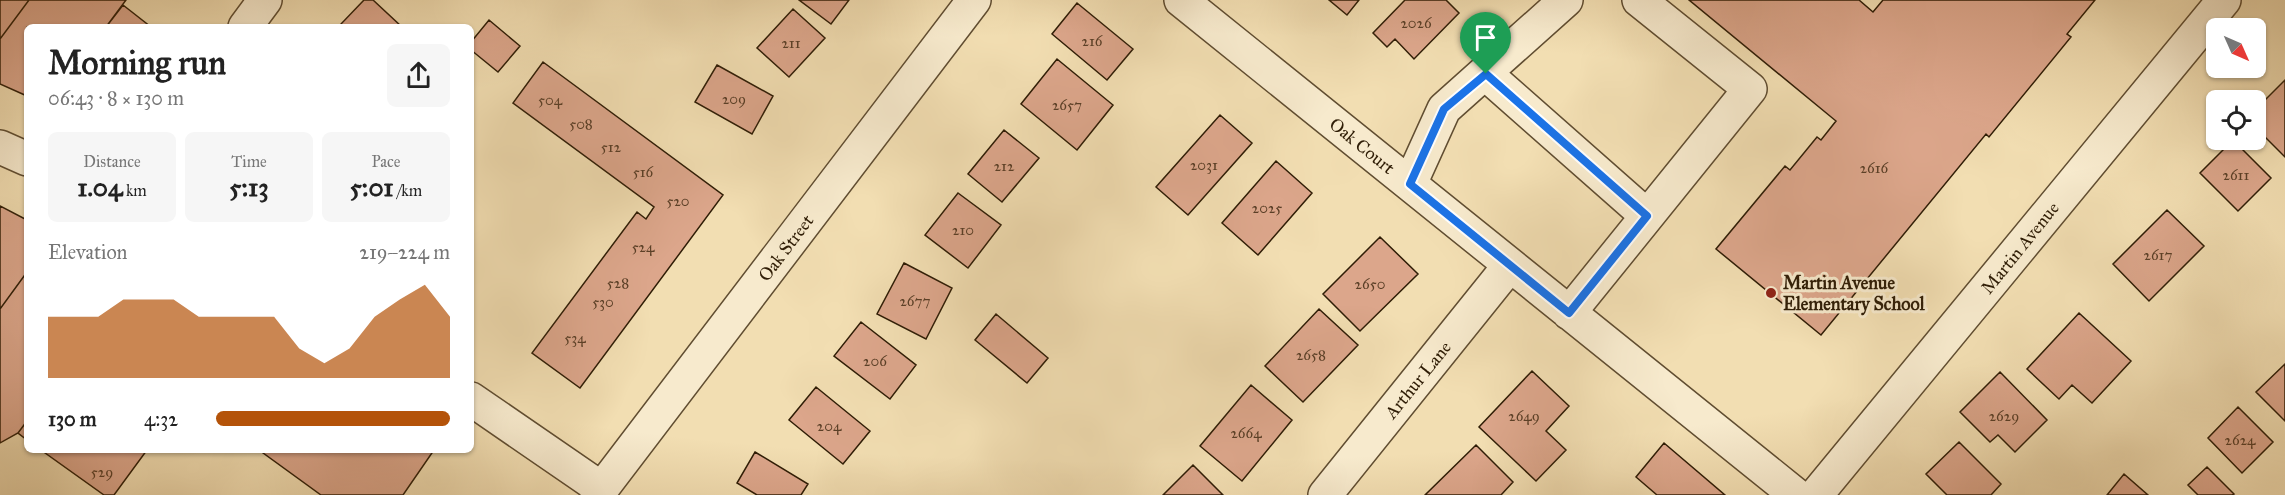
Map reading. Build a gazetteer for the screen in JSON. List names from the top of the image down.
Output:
{
  "streets": {
    "street": [
      "Oak Court",
      "Oak Street",
      "Martin Avenue",
      "Arthur Lane"
    ]
  },
  "crossings": [
    ["Oak Court", "Arthur Lane"]
  ],
  "places": ["Martin Avenue Elementary School"],
  "house_numbers": [
    "2026",
    "216",
    "211",
    "209",
    "504",
    "2657",
    "508",
    "512",
    "2031",
    "212",
    "2616",
    "516",
    "2611",
    "520",
    "2025",
    "210",
    "524",
    "2617",
    "528",
    "2650",
    "2677",
    "530",
    "534",
    "2658",
    "206",
    "2649",
    "2629",
    "204",
    "2664",
    "2624",
    "529"
  ],
  "north": "bottom right",
  "page": {
    "heading": ["Morning run", "06:43 · 8 × 130 m"],
    "stats": [
      ["Distance", "1.04 km"],
      ["Time", "5:13"],
      ["Pace", "5:01 /km"]
    ],
    "chart": ["Elevation", "219–224 m"],
    "list": [
      {
        "name": "130 m",
        "note": "4:32"
      }
    ]
  }
}
